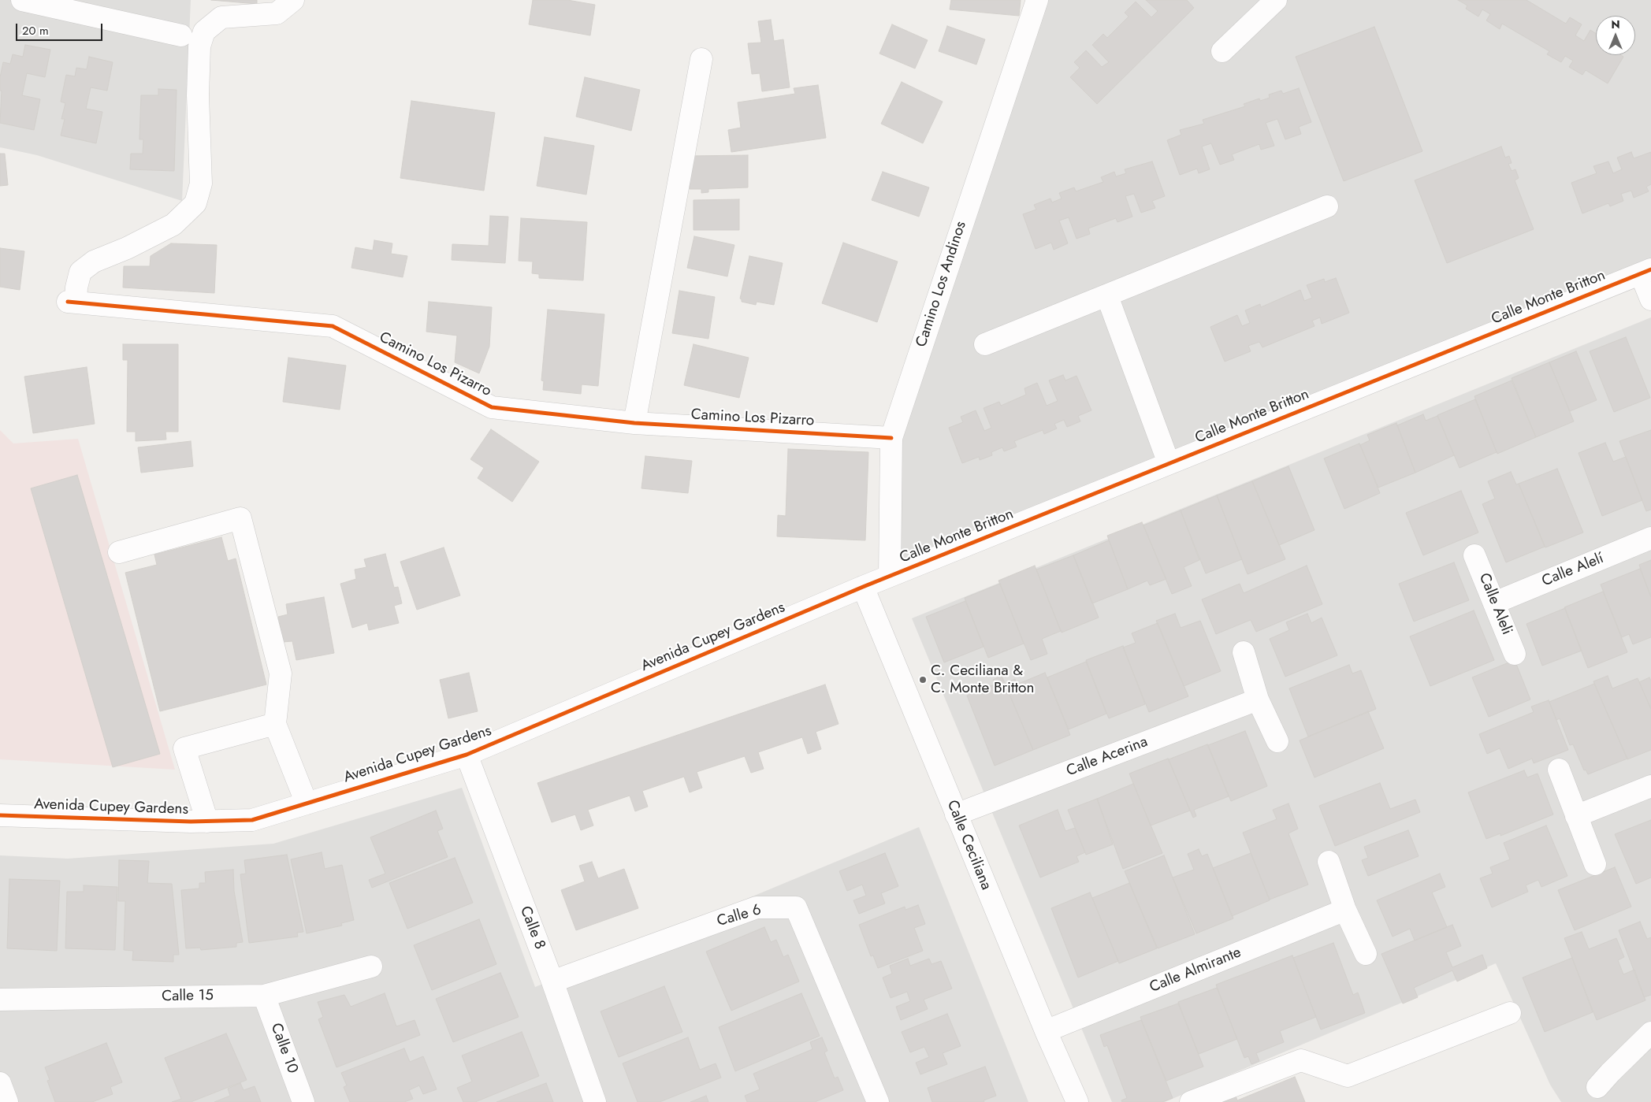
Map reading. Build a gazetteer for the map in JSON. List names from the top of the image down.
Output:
{
  "streets": {
    "street": [
      "Camino Los Andinos",
      "Calle Monte Britton",
      "Camino Los Pizarro",
      "Calle Alelí",
      "Calle Aleli",
      "Avenida Cupey Gardens",
      "Calle Acerina",
      "Calle Ceciliana",
      "Calle 6",
      "Calle 8",
      "Calle Almirante",
      "Calle 15",
      "Calle 10"
    ]
  },
  "crossings": [
    ["Camino Los Andinos", "Calle Monte Britton"],
    ["Camino Los Andinos", "Camino Los Pizarro"],
    ["Calle Monte Britton", "Avenida Cupey Gardens"],
    ["Calle Monte Britton", "Calle Ceciliana"],
    ["Calle Alelí", "Calle Aleli"],
    ["Avenida Cupey Gardens", "Calle Ceciliana"],
    ["Avenida Cupey Gardens", "Calle 8"],
    ["Calle Acerina", "Calle Ceciliana"],
    ["Calle Ceciliana", "Calle Almirante"],
    ["Calle 6", "Calle 8"],
    ["Calle 15", "Calle 10"]
  ],
  "places": ["C. Ceciliana & C. Monte Britton"],
  "scale_bar": "20 m",
  "north": "top"
}
